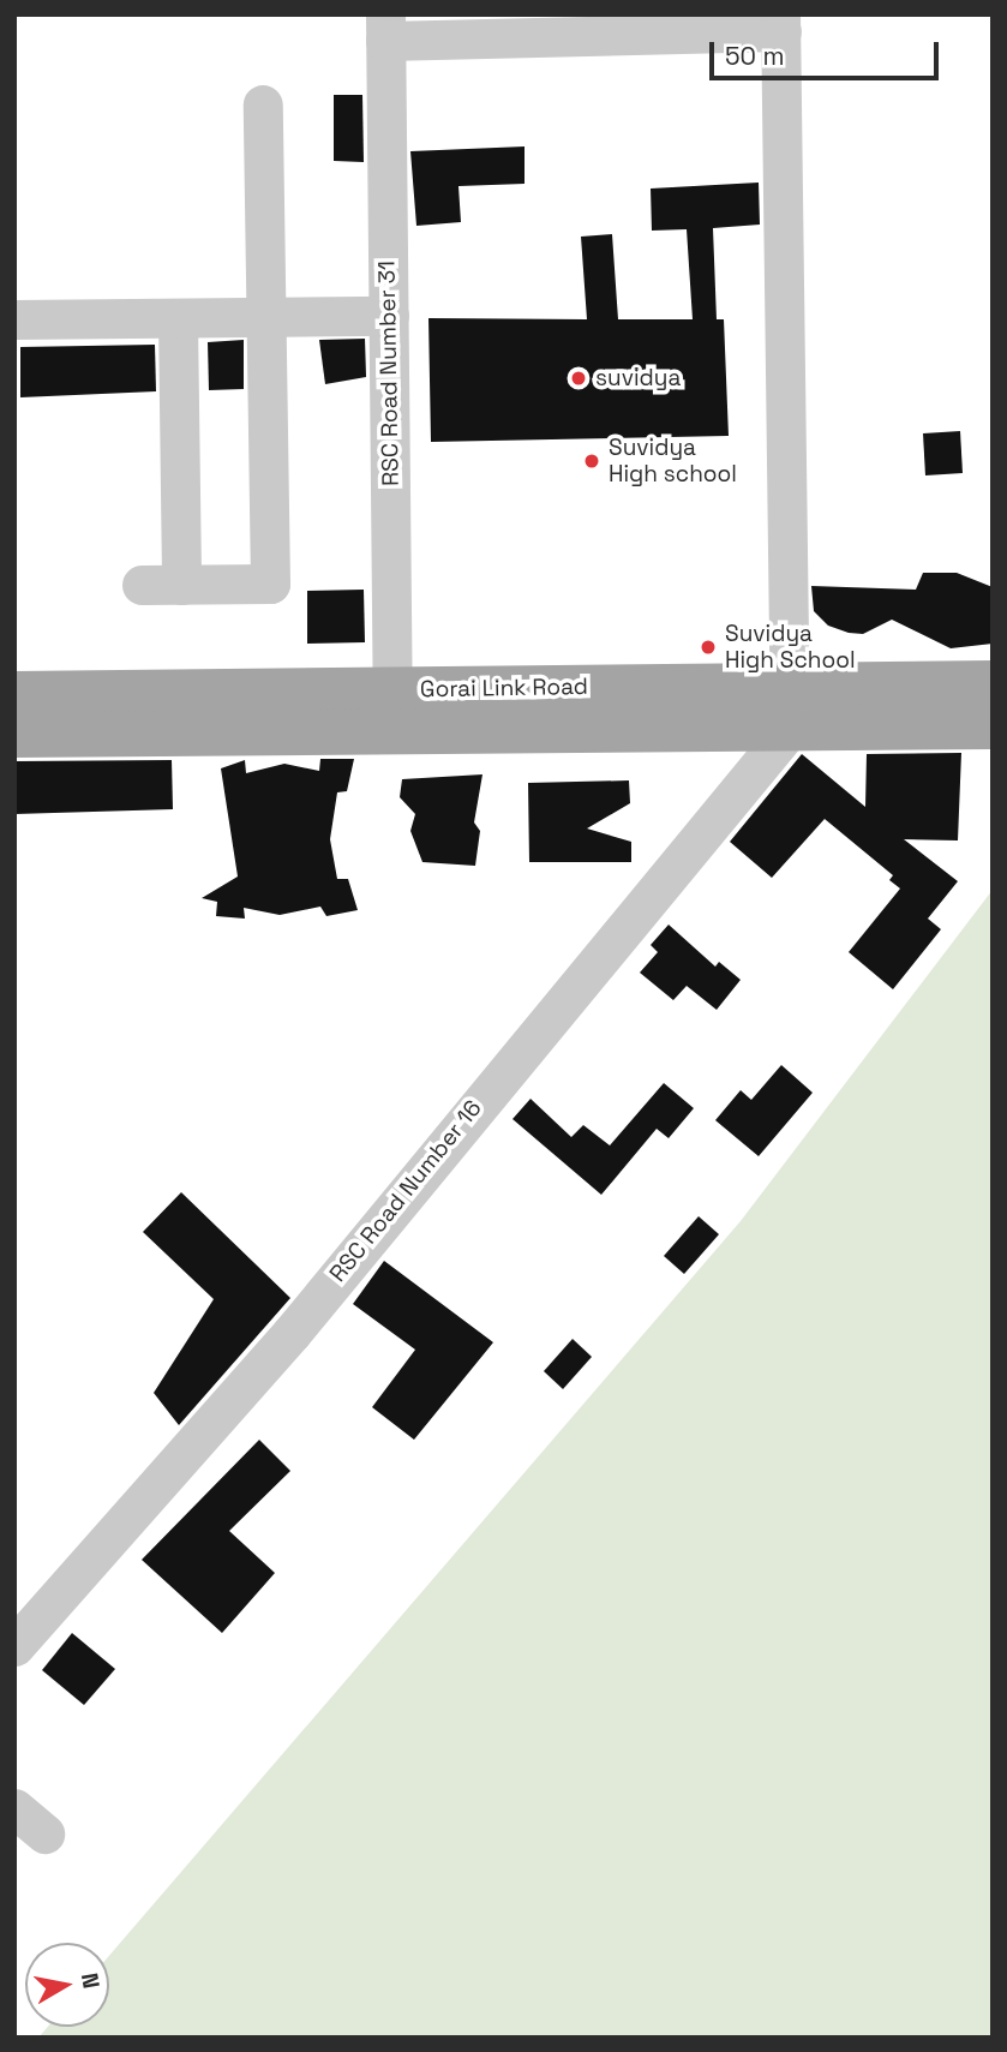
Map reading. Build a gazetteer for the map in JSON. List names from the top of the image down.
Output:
{
  "streets": {
    "main road": ["Gorai Link Road"],
    "street": ["RSC Road Number 31", "RSC Road Number 16"]
  },
  "crossings": [
    ["RSC Road Number 31", "Gorai Link Road"],
    ["Gorai Link Road", "RSC Road Number 16"]
  ],
  "places": ["suvidya", "Suvidya High school", "Suvidya High School"],
  "scale_bar": "50 m",
  "north": "right"
}
